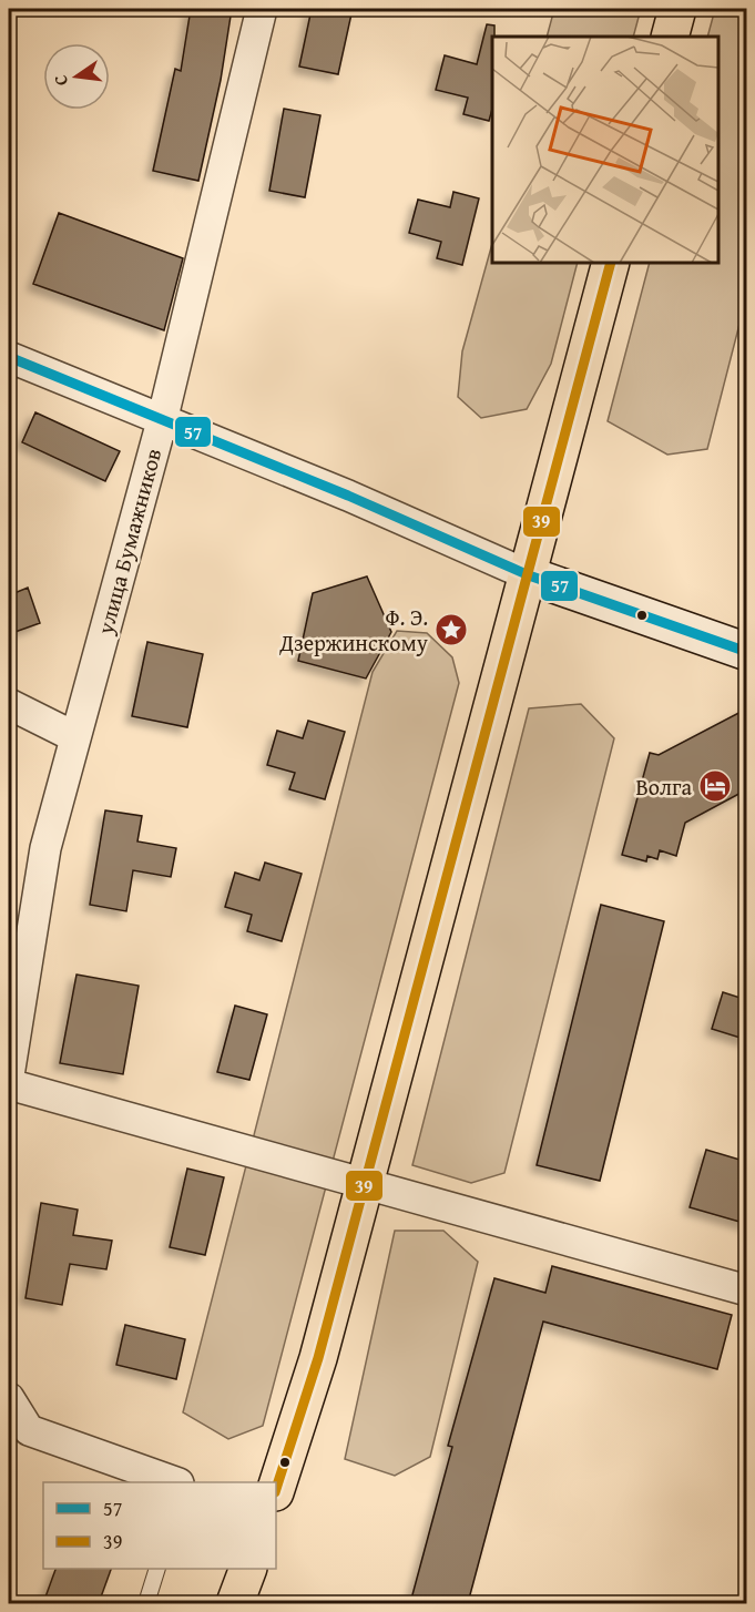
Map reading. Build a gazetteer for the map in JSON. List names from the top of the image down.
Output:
{
  "streets": {
    "street": ["улица Бумажников"]
  },
  "places": {
    "place": ["Ф. Э. Дзержинскому"],
    "hotel": ["Волга"]
  },
  "lines": ["transit line 39", "transit line 57"],
  "legend": ["57", "39"],
  "north": "left"
}
